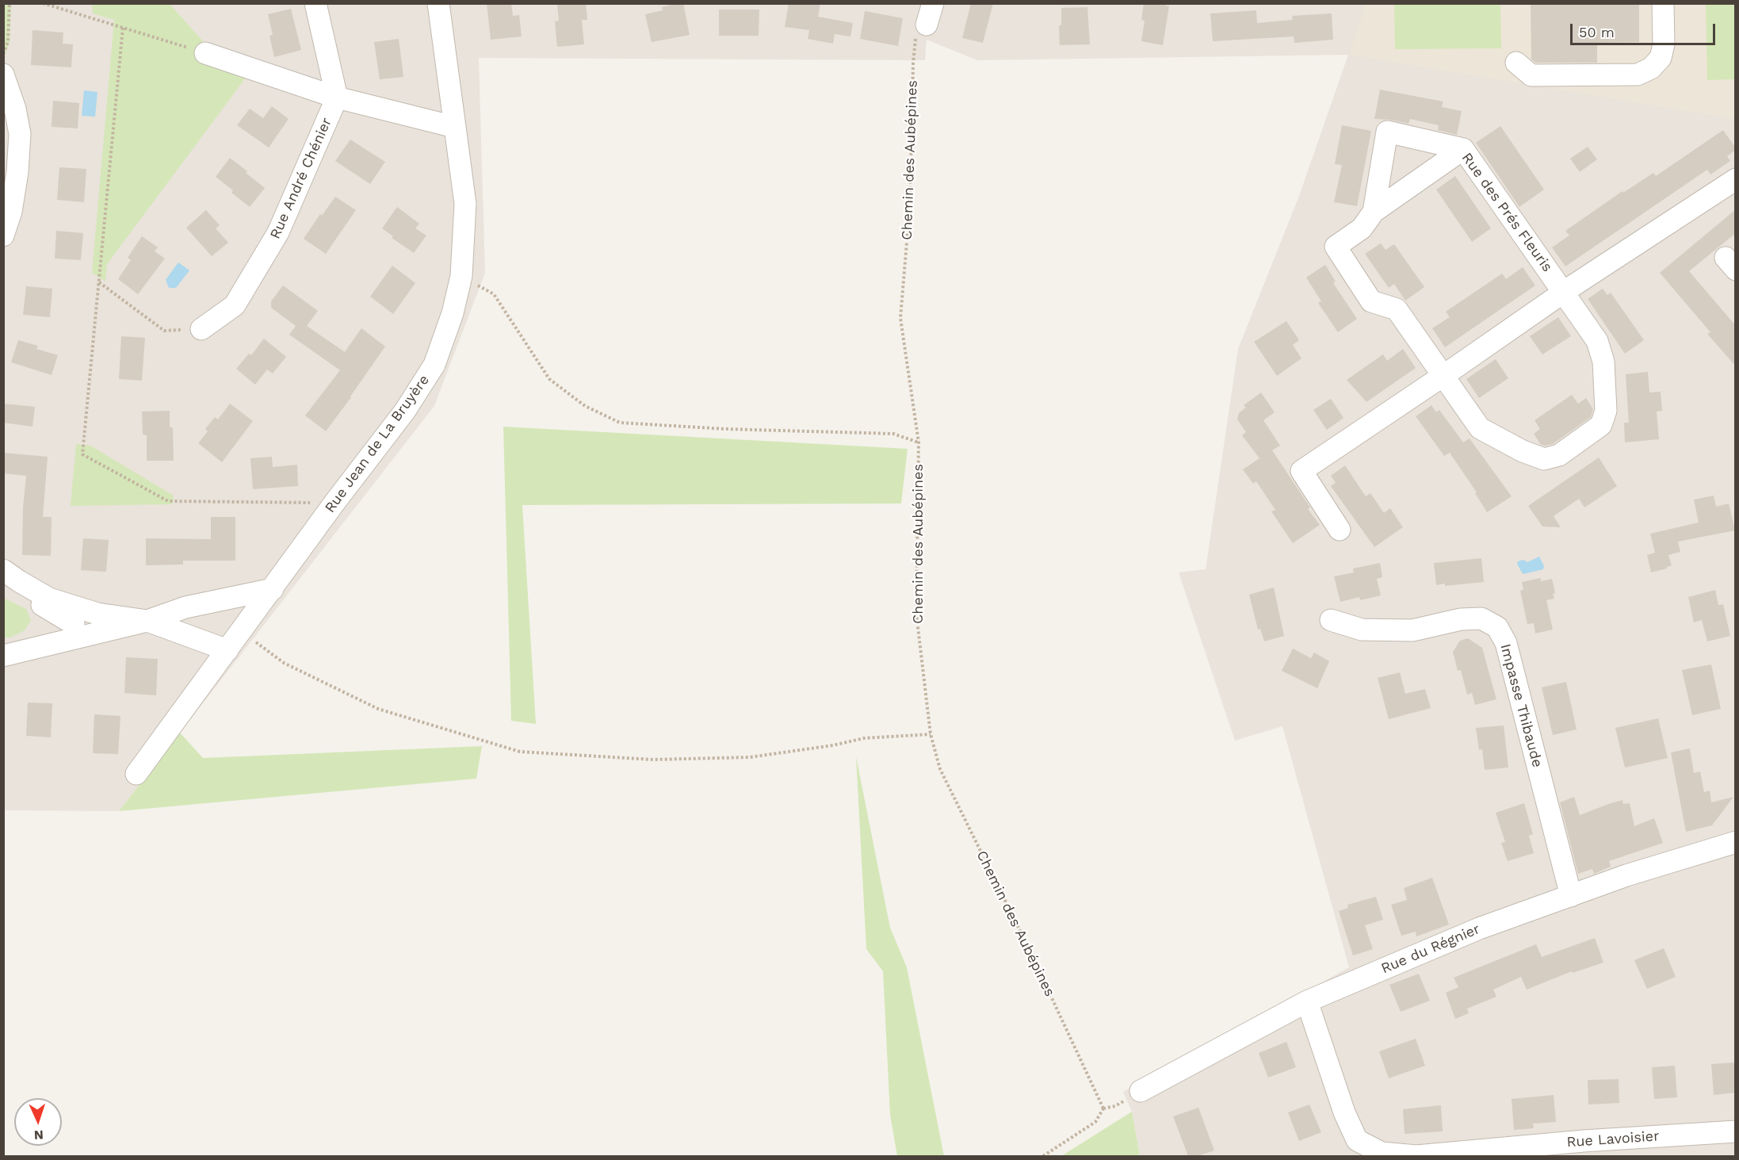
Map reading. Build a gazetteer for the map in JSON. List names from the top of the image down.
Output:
{
  "streets": {
    "street": [
      "Rue André Chénier",
      "Rue des Prés Fleuris",
      "Rue Jean de La Bruyère",
      "Impasse Thibaude",
      "Rue du Régnier",
      "Rue Lavoisier"
    ],
    "path": ["Chemin des Aubépines"]
  },
  "crossings": [
    ["Impasse Thibaude", "Rue du Régnier"],
    ["Rue du Régnier", "Rue Lavoisier"]
  ],
  "scale_bar": "50 m",
  "north": "bottom"
}
